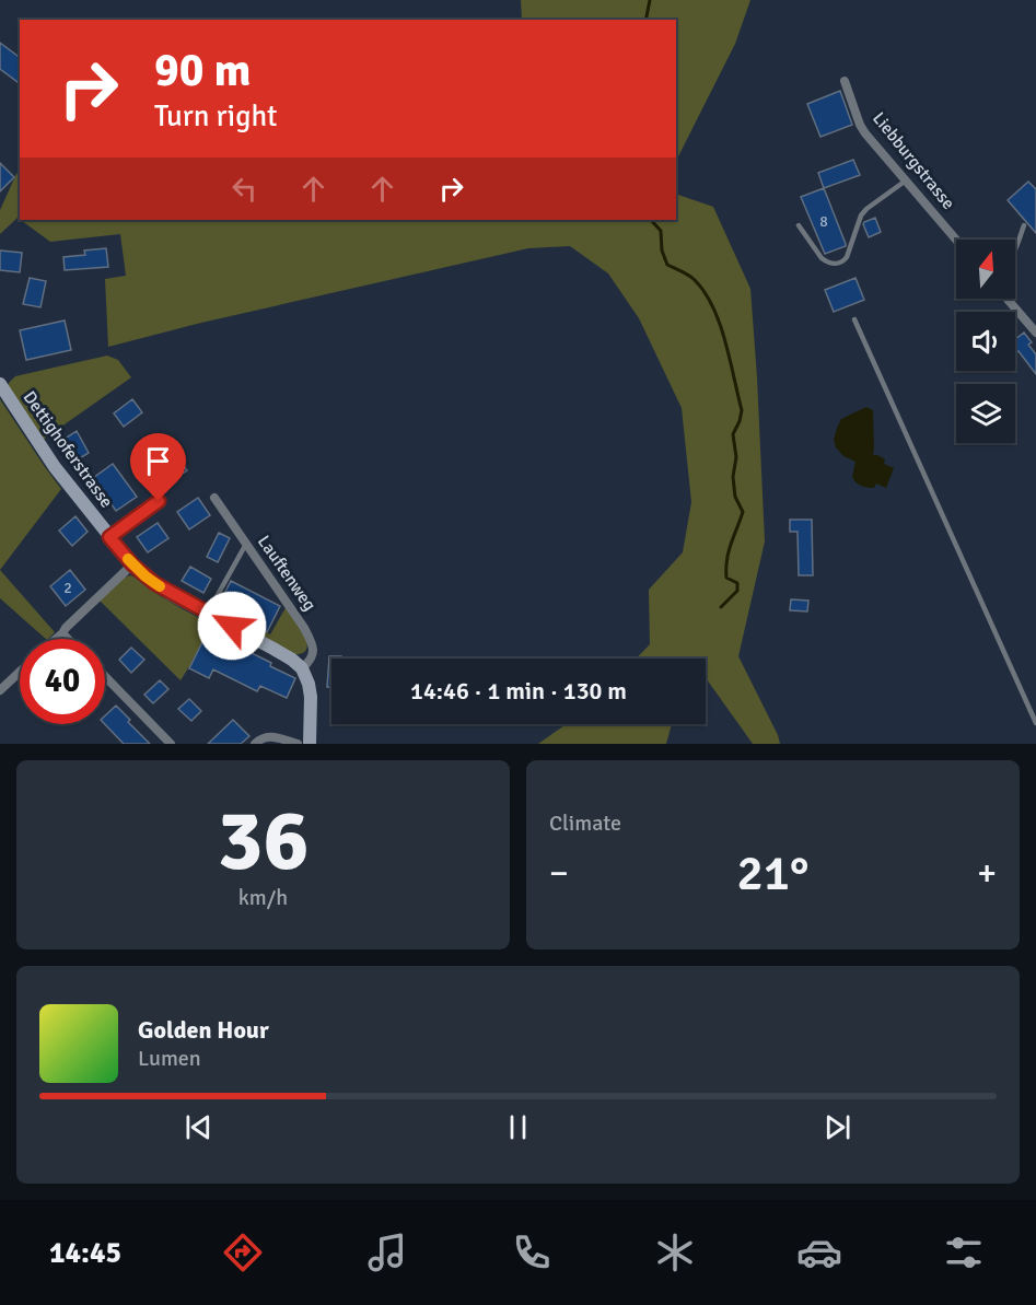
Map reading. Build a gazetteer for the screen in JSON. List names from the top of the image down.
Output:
{
  "streets": {
    "street": ["Liebburgstrasse", "Dettighoferstrasse", "Lauftenweg"]
  },
  "crossings": [
    ["Dettighoferstrasse", "Lauftenweg"]
  ],
  "house_numbers": ["8", "2"],
  "north": "top",
  "page": {
    "turn": ["90 m", "Turn right"],
    "limit": "40",
    "trip": "14:46 · 1 min · 130 m",
    "tile": [
      ["36", "km/h"],
      "Climate"
    ],
    "heat": ["−", "21°", "+"],
    "song": ["Golden Hour", "Lumen"],
    "tabs": "14:45"
  }
}
